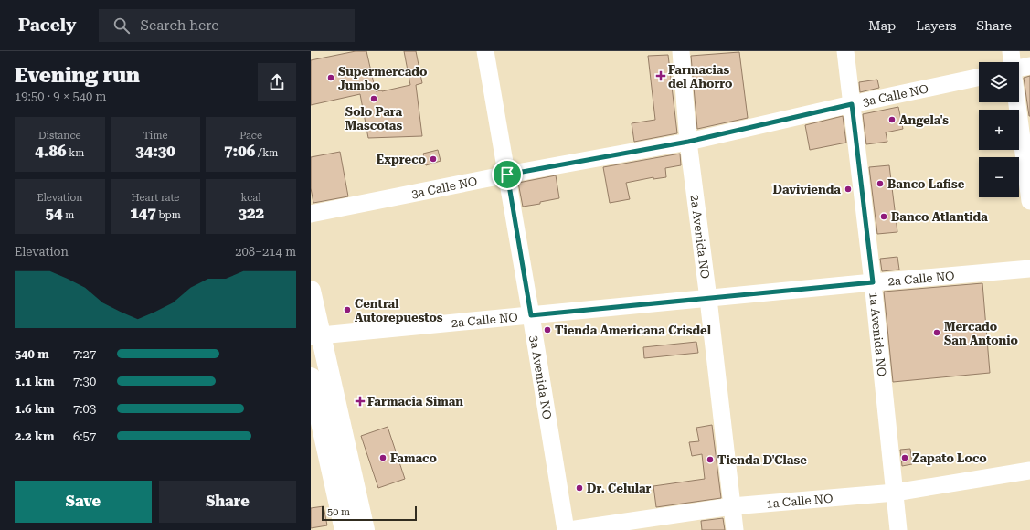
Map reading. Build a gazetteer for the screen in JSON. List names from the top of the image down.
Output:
{
  "streets": {
    "street": [
      "3a Calle NO",
      "2a Avenida NO",
      "2a Calle NO",
      "1a Avenida NO",
      "3a Avenida NO",
      "1a Calle NO"
    ]
  },
  "crossings": [
    ["3a Calle NO", "2a Avenida NO"],
    ["3a Calle NO", "1a Avenida NO"],
    ["3a Calle NO", "3a Avenida NO"],
    ["2a Avenida NO", "2a Calle NO"],
    ["2a Avenida NO", "1a Calle NO"],
    ["2a Calle NO", "1a Avenida NO"],
    ["2a Calle NO", "3a Avenida NO"],
    ["1a Avenida NO", "1a Calle NO"]
  ],
  "places": {
    "health": ["Farmacias del Ahorro", "Farmacia Siman"],
    "other": [
      "Supermercado Jumbo",
      "Solo Para Mascotas",
      "Angela's",
      "Expreco",
      "Banco Lafise",
      "Davivienda",
      "Banco Atlantida",
      "Central Autorepuestos",
      "Tienda Americana Crisdel",
      "Mercado San Antonio",
      "Famaco",
      "Zapato Loco",
      "Tienda D'Clase",
      "Dr. Celular"
    ]
  },
  "scale_bar": "50 m",
  "page": {
    "header": "Pacely",
    "search": "Search here",
    "nav": ["Map", "Layers", "Share"],
    "heading": ["Evening run", "19:50 · 9 × 540 m"],
    "map_buttons": ["+", "−"],
    "stats": [
      ["Distance", "4.86 km"],
      ["Time", "34:30"],
      ["Pace", "7:06 /km"],
      ["Elevation", "54 m"],
      ["Heart rate", "147 bpm"],
      ["kcal", "322"]
    ],
    "chart": ["Elevation", "208–214 m"],
    "list": [
      {
        "name": "540 m",
        "note": "7:27"
      },
      {
        "name": "1.1 km",
        "note": "7:30"
      },
      {
        "name": "1.6 km",
        "note": "7:03"
      },
      {
        "name": "2.2 km",
        "note": "6:57"
      }
    ],
    "buttons": ["Save", "Share"],
    "scale": "50 m"
  }
}
